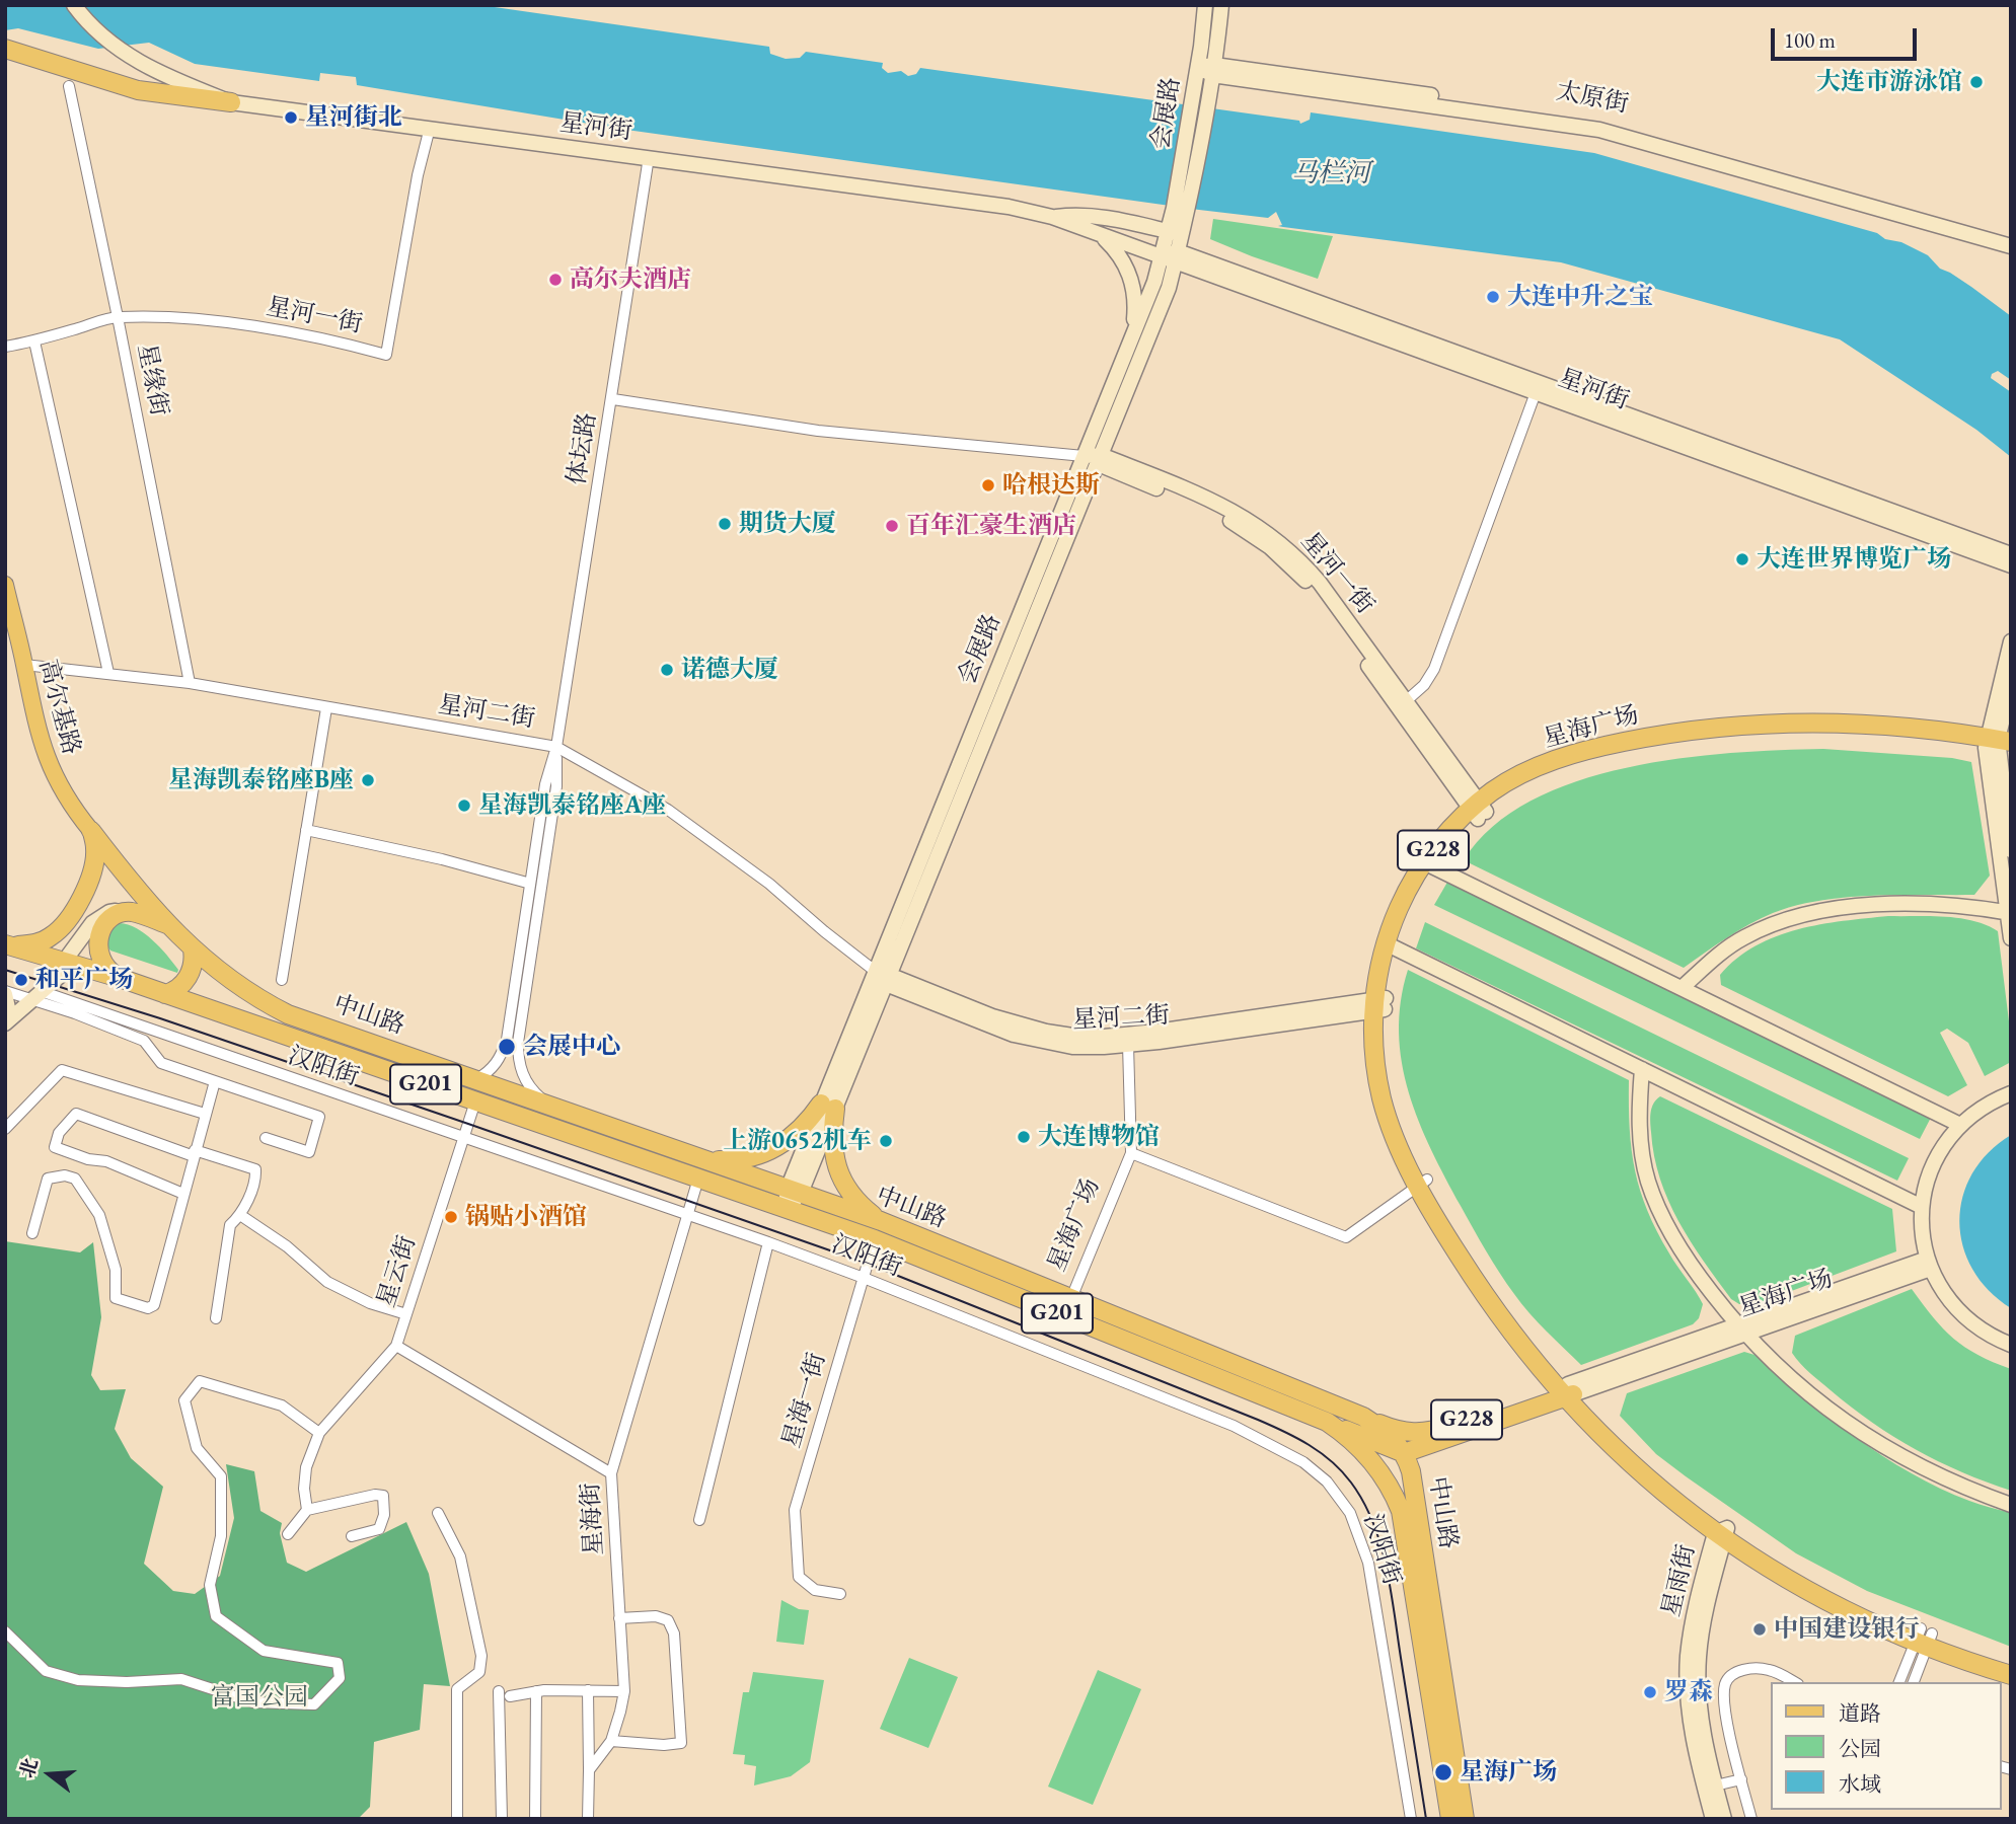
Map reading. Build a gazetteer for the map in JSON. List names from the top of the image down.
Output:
{
  "streets": {
    "highway": [
      "星海广场",
      "G228",
      "中山路",
      "G201"
    ],
    "main road": ["高尔基路"],
    "street": [
      "太原街",
      "会展路",
      "星河街",
      "星河一街",
      "星缘街",
      "体坛路",
      "星河二街",
      "汉阳街",
      "星云街",
      "星海一街",
      "星海街",
      "星雨街"
    ]
  },
  "crossings": [
    ["太原街", "会展路"],
    ["会展路", "星河街"],
    ["会展路", "星河一街"],
    ["会展路", "星河二街"],
    ["会展路", "中山路"],
    ["星河街", "星河一街"],
    ["星河街", "体坛路"],
    ["星河一街", "星缘街"],
    ["星河一街", "体坛路"],
    ["星河一街", "星海广场"],
    ["星缘街", "星河二街"],
    ["体坛路", "星河二街"],
    ["体坛路", "中山路"],
    ["高尔基路", "星河二街"],
    ["高尔基路", "中山路"],
    ["星河二街", "星海广场"],
    ["星海广场", "G228"],
    ["星海广场", "中山路"],
    ["星海广场", "星雨街"],
    ["G228", "中山路"],
    ["中山路", "星云街"],
    ["中山路", "星海一街"],
    ["中山路", "星海街"],
    ["汉阳街", "星云街"],
    ["汉阳街", "星海一街"],
    ["汉阳街", "星海街"]
  ],
  "water": ["马栏河"],
  "parks": ["富国公园"],
  "places": [
    "大连市游泳馆",
    "星河街北",
    "高尔夫酒店",
    "大连中升之宝",
    "哈根达斯",
    "期货大厦",
    "百年汇豪生酒店",
    "大连世界博览广场",
    "诺德大厦",
    "星海凯泰铭座B座",
    "星海凯泰铭座A座",
    "和平广场",
    "会展中心",
    "大连博物馆",
    "上游0652机车",
    "锅贴小酒馆",
    "中国建设银行",
    "罗森",
    "星海广场"
  ],
  "legend": ["道路", "公园", "水域"],
  "scale_bar": "100 m",
  "north": "left"
}
